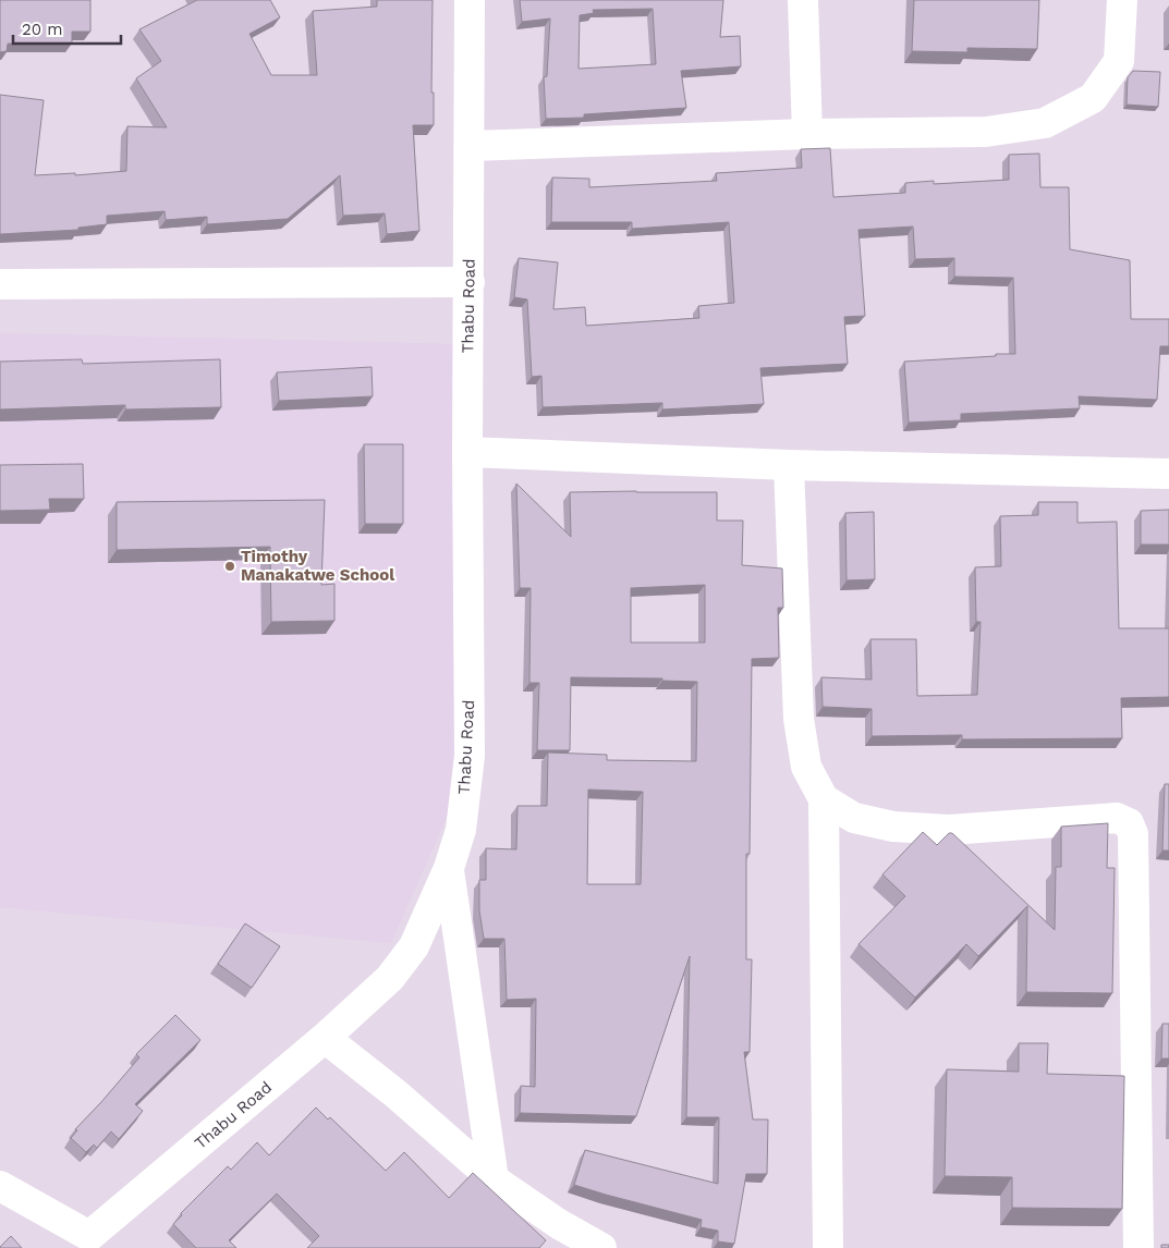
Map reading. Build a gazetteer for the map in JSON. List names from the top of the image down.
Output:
{
  "streets": {
    "street": ["Thabu Road"]
  },
  "places": ["Timothy Manakatwe School"],
  "scale_bar": "20 m"
}
